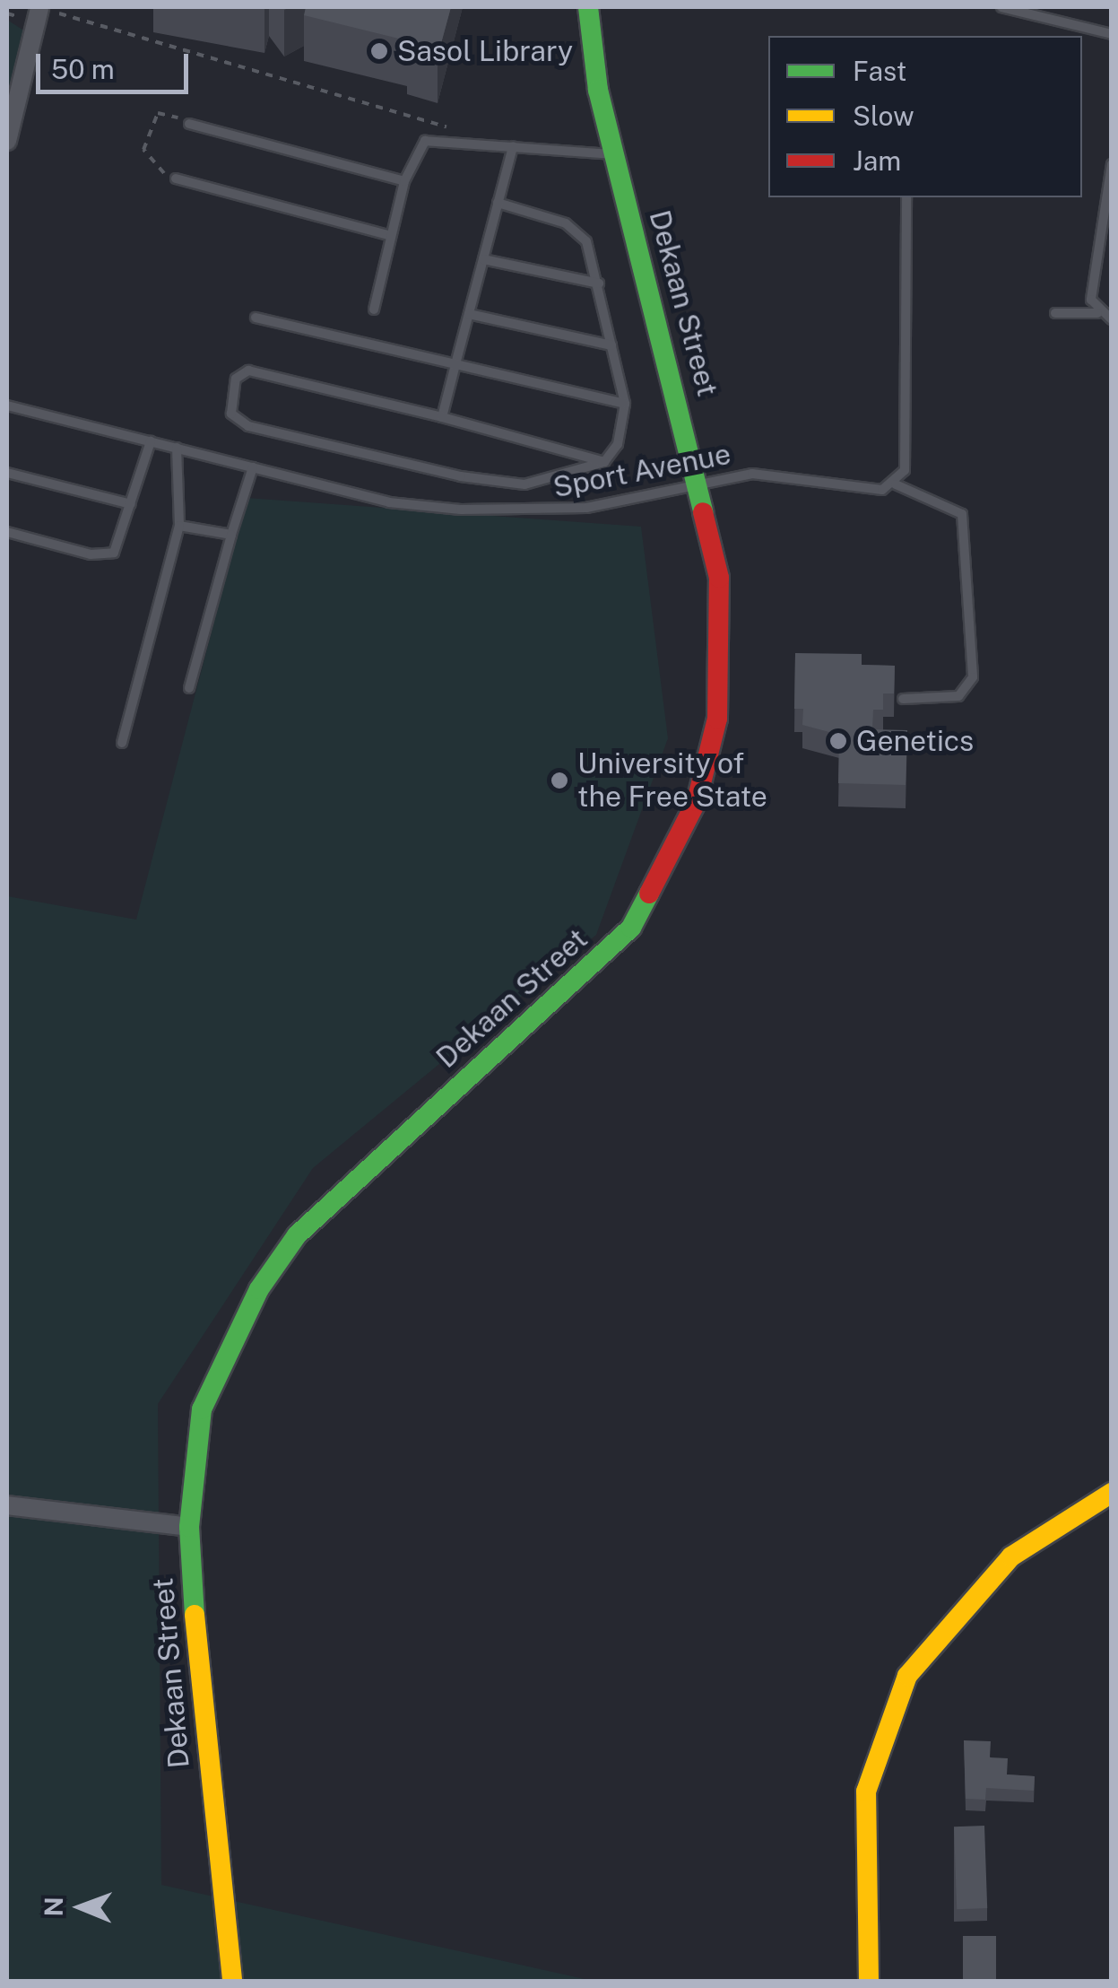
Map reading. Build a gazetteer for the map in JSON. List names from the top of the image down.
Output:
{
  "streets": {
    "street": ["Dekaan Street"],
    "lane": ["Sport Avenue"]
  },
  "crossings": [
    ["Dekaan Street", "Sport Avenue"]
  ],
  "places": ["Sasol Library", "Genetics", "University of the Free State"],
  "legend": ["Fast", "Slow", "Jam"],
  "scale_bar": "50 m",
  "north": "left"
}
